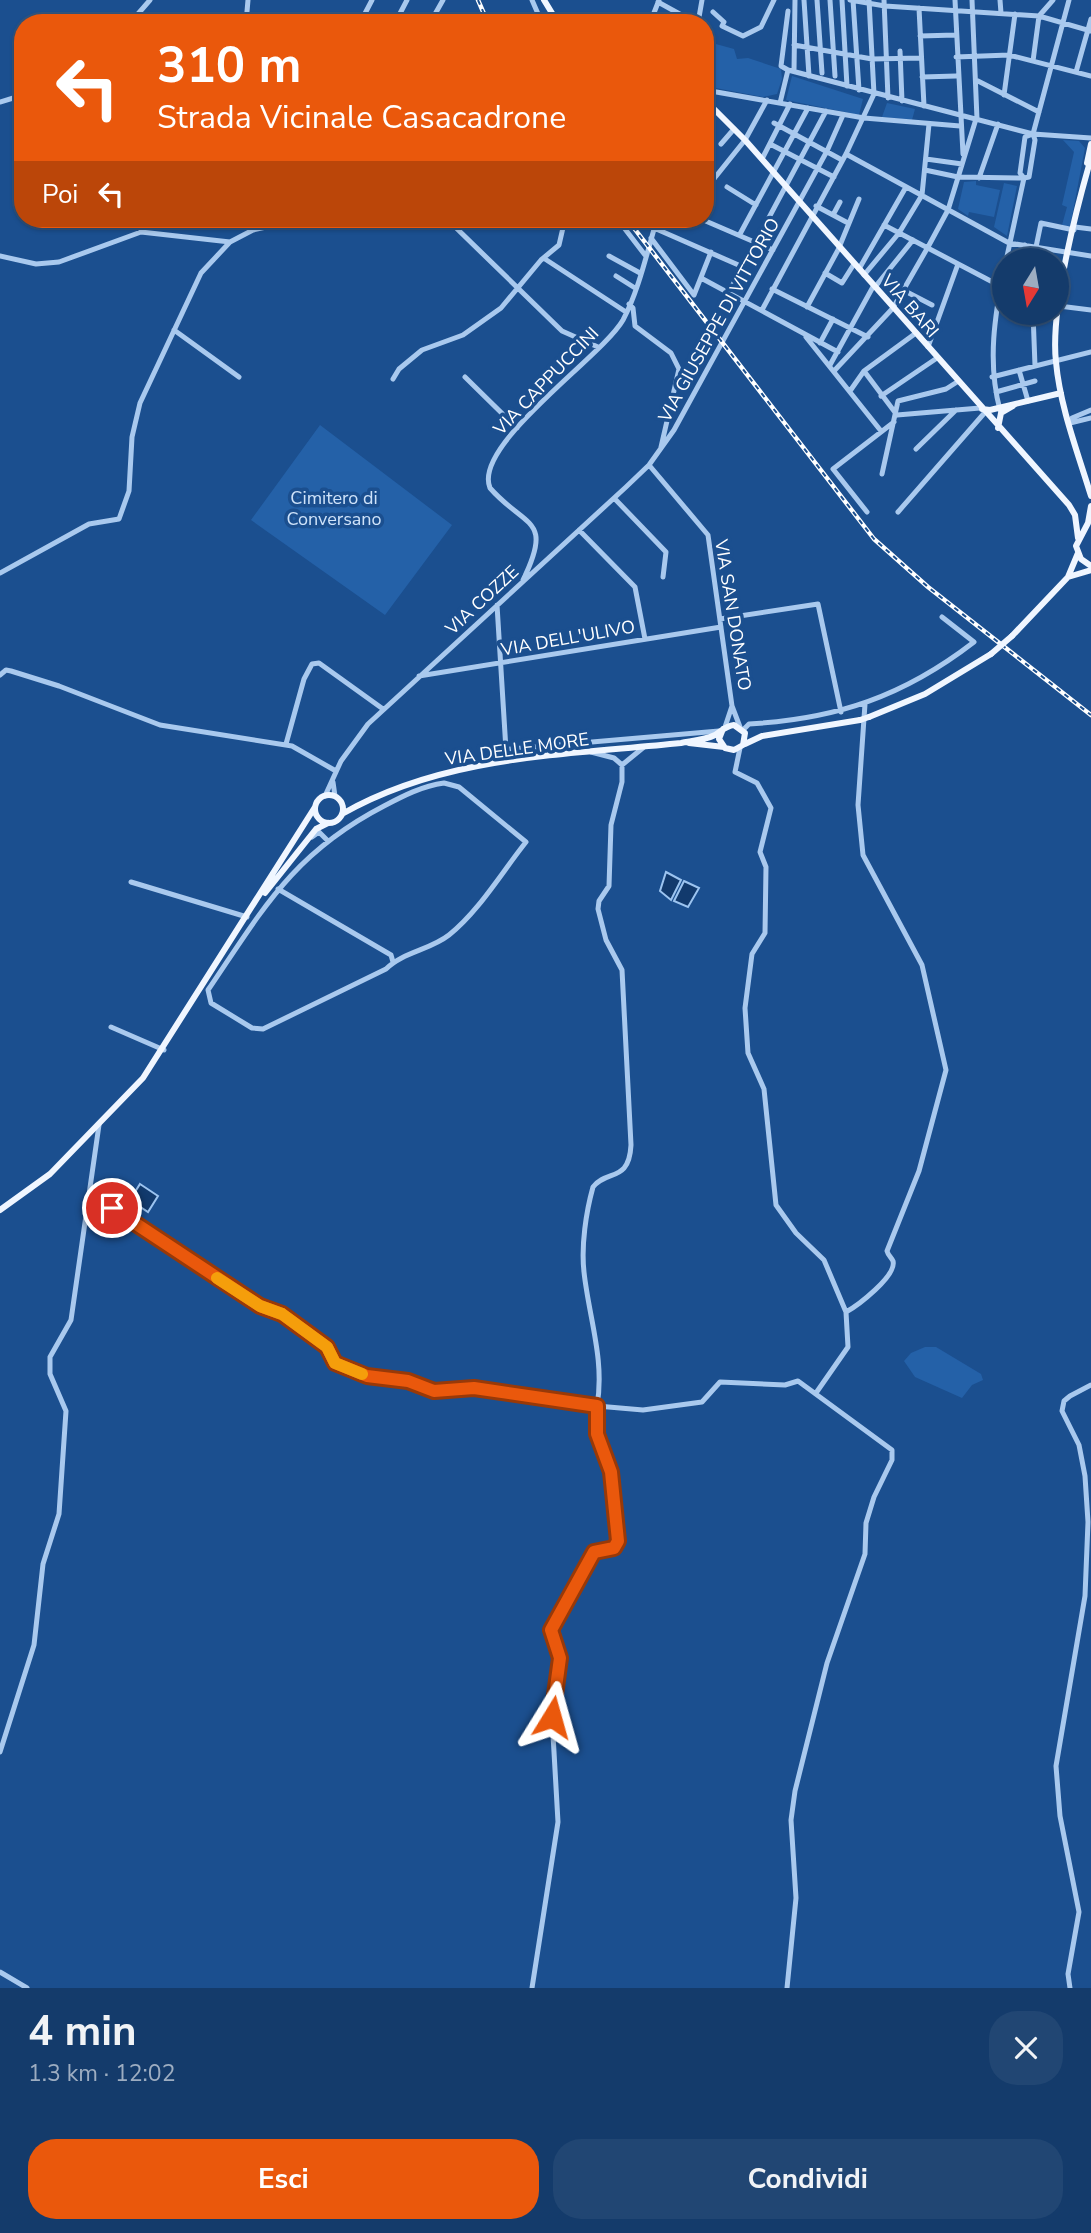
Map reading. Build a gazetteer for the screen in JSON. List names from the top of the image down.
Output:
{
  "streets": {
    "main road": ["VIA BARI", "VIA DELLE MORE"],
    "street": [
      "VIA GIUSEPPE DI VITTORIO",
      "VIA CAPPUCCINI",
      "VIA COZZE",
      "VIA SAN DONATO",
      "VIA DELL'ULIVO"
    ]
  },
  "crossings": [
    ["VIA BARI", "VIA GIUSEPPE DI VITTORIO"],
    ["VIA GIUSEPPE DI VITTORIO", "VIA COZZE"],
    ["VIA CAPPUCCINI", "VIA COZZE"],
    ["VIA COZZE", "VIA SAN DONATO"],
    ["VIA COZZE", "VIA DELL'ULIVO"],
    ["VIA SAN DONATO", "VIA DELL'ULIVO"]
  ],
  "parks": ["Cimitero di Conversano"],
  "north": "bottom",
  "page": {
    "turn": ["310 m", "Strada Vicinale Casacadrone"],
    "then": "Poi",
    "heading": ["4 min", "1.3 km · 12:02"],
    "buttons": ["Esci", "Condividi"]
  }
}
